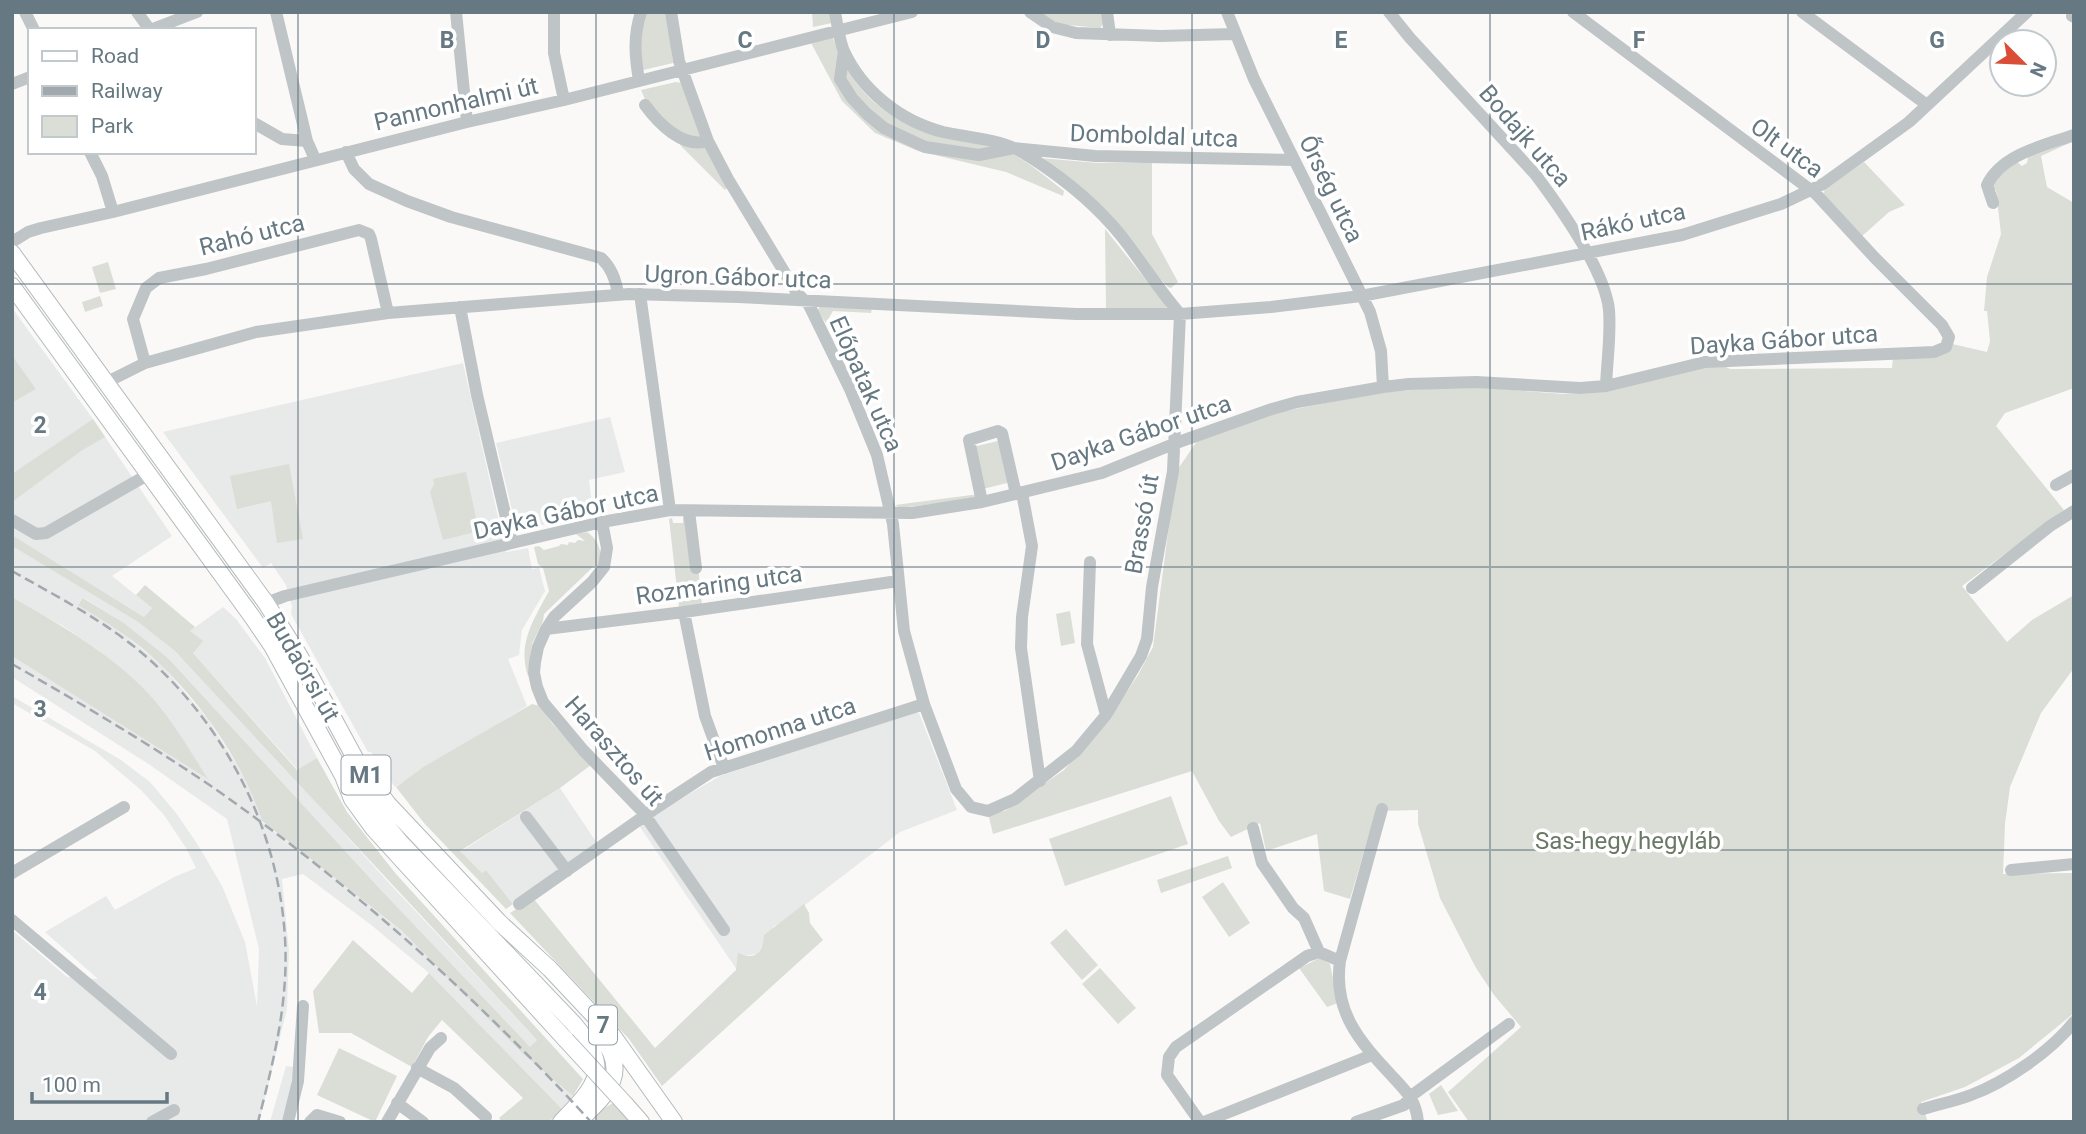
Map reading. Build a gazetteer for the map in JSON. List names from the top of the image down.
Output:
{
  "streets": {
    "main road": ["Budaörsi út", "M1", "7"],
    "street": [
      "Pannonhalmi út",
      "Domboldal utca",
      "Bodajk utca",
      "Olt utca",
      "Őrség utca",
      "Rákó utca",
      "Rahó utca",
      "Ugron Gábor utca",
      "Dayka Gábor utca",
      "Előpatak utca",
      "Brassó út",
      "Rozmaring utca",
      "Homonna utca",
      "Harasztos út"
    ]
  },
  "crossings": [
    ["Pannonhalmi út", "Ugron Gábor utca"],
    ["Pannonhalmi út", "Előpatak utca"],
    ["Domboldal utca", "Őrség utca"],
    ["Bodajk utca", "Rákó utca"],
    ["Bodajk utca", "Dayka Gábor utca"],
    ["Olt utca", "Rákó utca"],
    ["Olt utca", "Dayka Gábor utca"],
    ["Őrség utca", "Rákó utca"],
    ["Őrség utca", "Dayka Gábor utca"],
    ["Rákó utca", "Ugron Gábor utca"],
    ["Rákó utca", "Brassó út"],
    ["Ugron Gábor utca", "Előpatak utca"],
    ["Ugron Gábor utca", "Brassó út"],
    ["Dayka Gábor utca", "Előpatak utca"],
    ["Dayka Gábor utca", "Brassó út"],
    ["Dayka Gábor utca", "Budaörsi út"],
    ["Dayka Gábor utca", "Harasztos út"],
    ["Előpatak utca", "Brassó út"],
    ["Előpatak utca", "Rozmaring utca"],
    ["Előpatak utca", "Homonna utca"],
    ["Rozmaring utca", "Harasztos út"],
    ["Homonna utca", "Harasztos út"]
  ],
  "parks": ["Sas-hegy hegyláb"],
  "legend": ["Road", "Railway", "Park"],
  "scale_bar": "100 m",
  "north": "bottom right",
  "grid": {
    "columns": [
      "B",
      "C",
      "D",
      "E",
      "F",
      "G"
    ],
    "rows": ["2", "3", "4"]
  }
}
